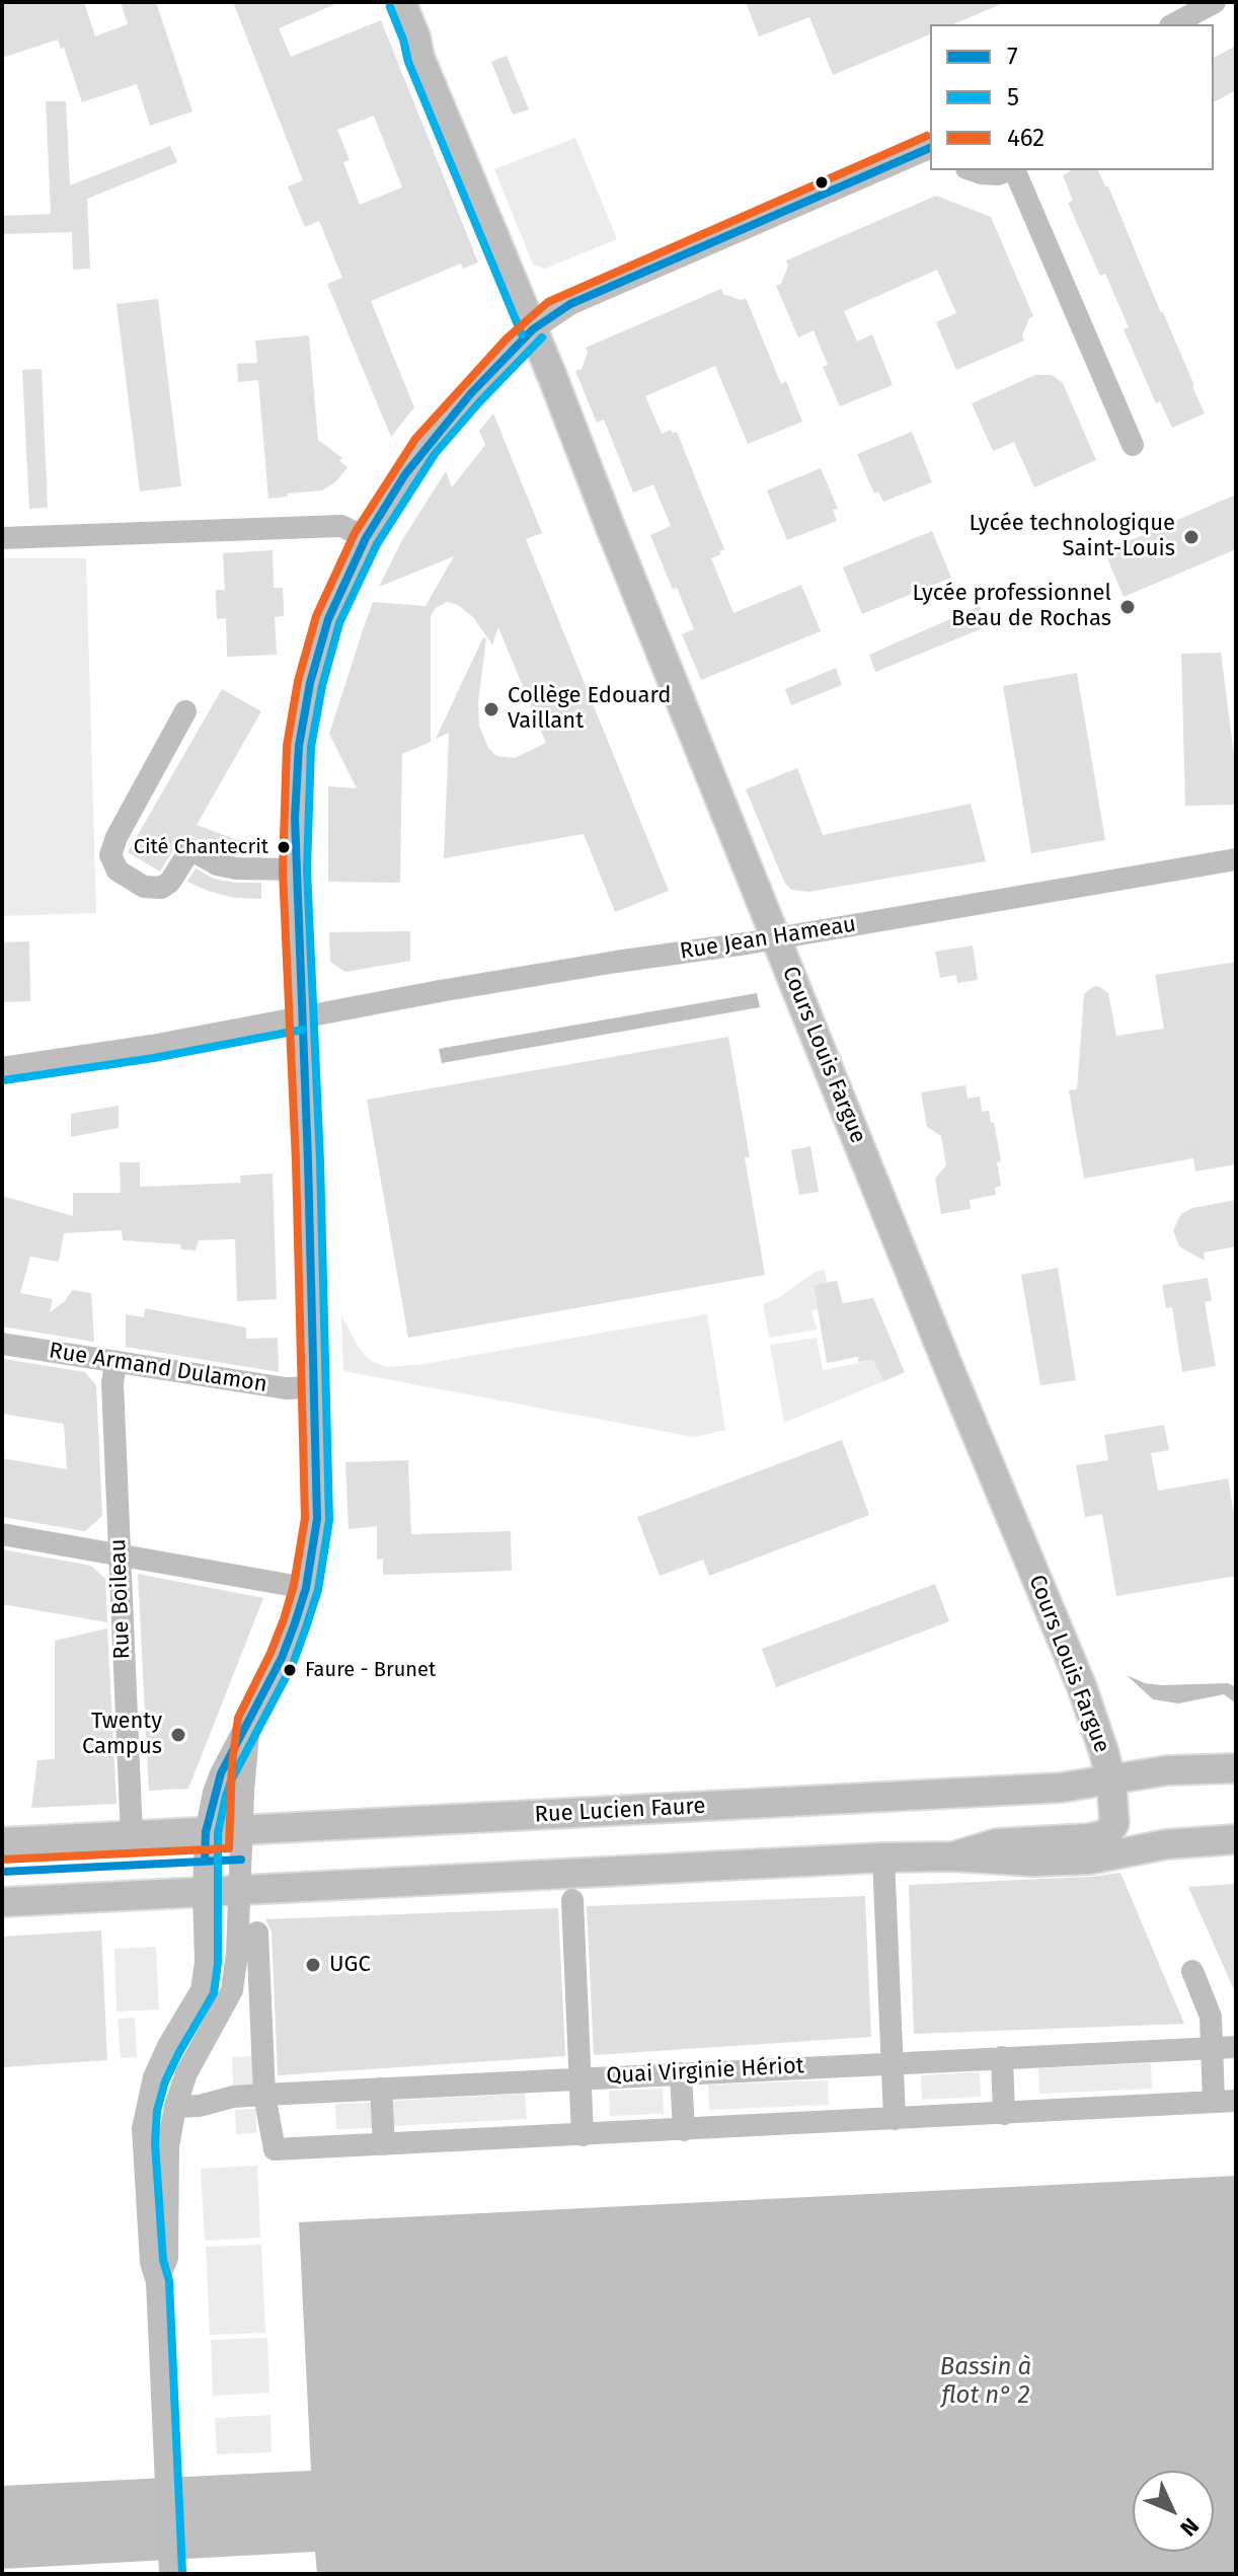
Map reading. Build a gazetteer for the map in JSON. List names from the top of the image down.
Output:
{
  "streets": {
    "main road": ["Cours Louis Fargue", "Rue Lucien Faure"],
    "street": [
      "Rue Jean Hameau",
      "Rue Armand Dulamon",
      "Rue Boileau",
      "Quai Virginie Hériot"
    ]
  },
  "crossings": [
    ["Rue Jean Hameau", "Cours Louis Fargue"],
    ["Cours Louis Fargue", "Rue Lucien Faure"],
    ["Rue Armand Dulamon", "Rue Boileau"],
    ["Rue Boileau", "Rue Lucien Faure"]
  ],
  "water": ["Bassin à flot n° 2"],
  "places": [
    "Lycée technologique Saint-Louis",
    "Lycée professionnel Beau de Rochas",
    "Collège Edouard Vaillant",
    "Cité Chantecrit",
    "Faure - Brunet",
    "Twenty Campus",
    "UGC"
  ],
  "lines": ["transit line 5", "transit line 462", "transit line 7"],
  "legend": ["7", "5", "462"],
  "north": "bottom right"
}
